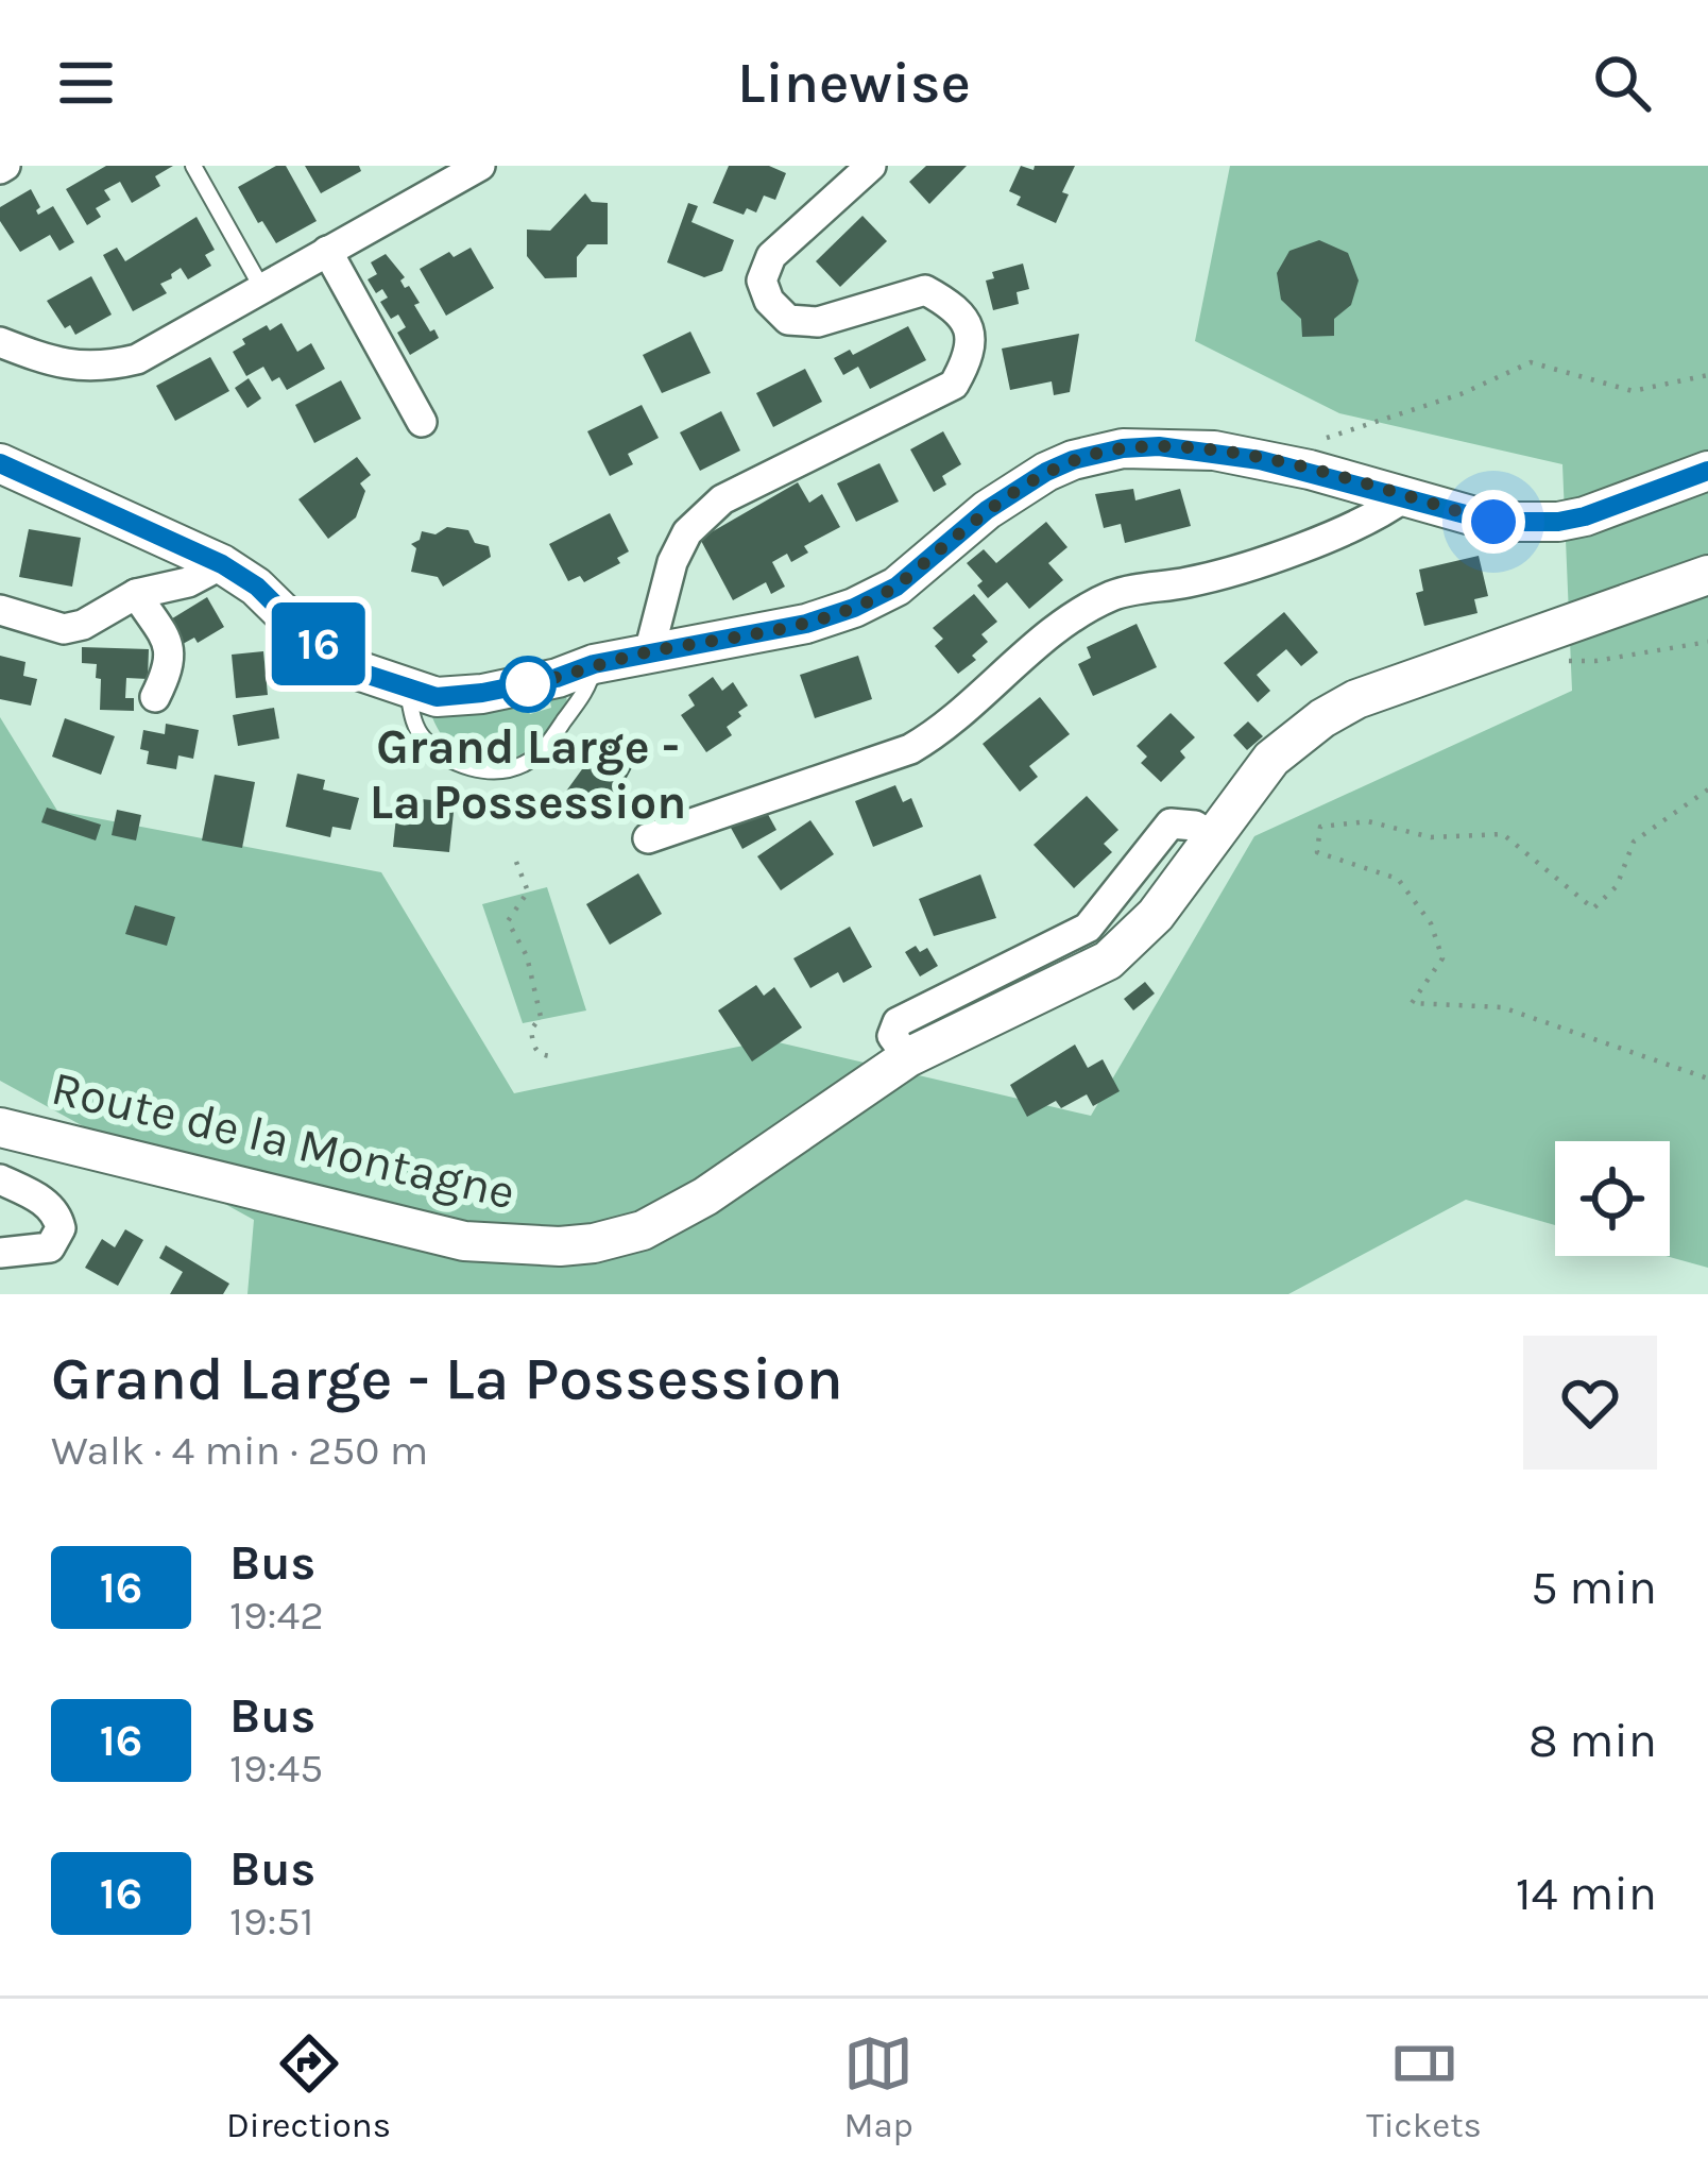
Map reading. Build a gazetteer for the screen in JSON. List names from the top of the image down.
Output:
{
  "streets": {
    "main road": ["Route de la Montagne"]
  },
  "places": ["Grand Large - La Possession"],
  "lines": ["bus line 16"],
  "page": {
    "header": "Linewise",
    "on_map": "16",
    "heading": ["Grand Large - La Possession", "Walk · 4 min · 250 m"],
    "list": [
      {
        "mark": "16",
        "name": "Bus",
        "note": "19:42",
        "value": "5 min"
      },
      {
        "mark": "16",
        "name": "Bus",
        "note": "19:45",
        "value": "8 min"
      },
      {
        "mark": "16",
        "name": "Bus",
        "note": "19:51",
        "value": "14 min"
      }
    ],
    "tabs": ["Directions", "Map", "Tickets"]
  }
}
